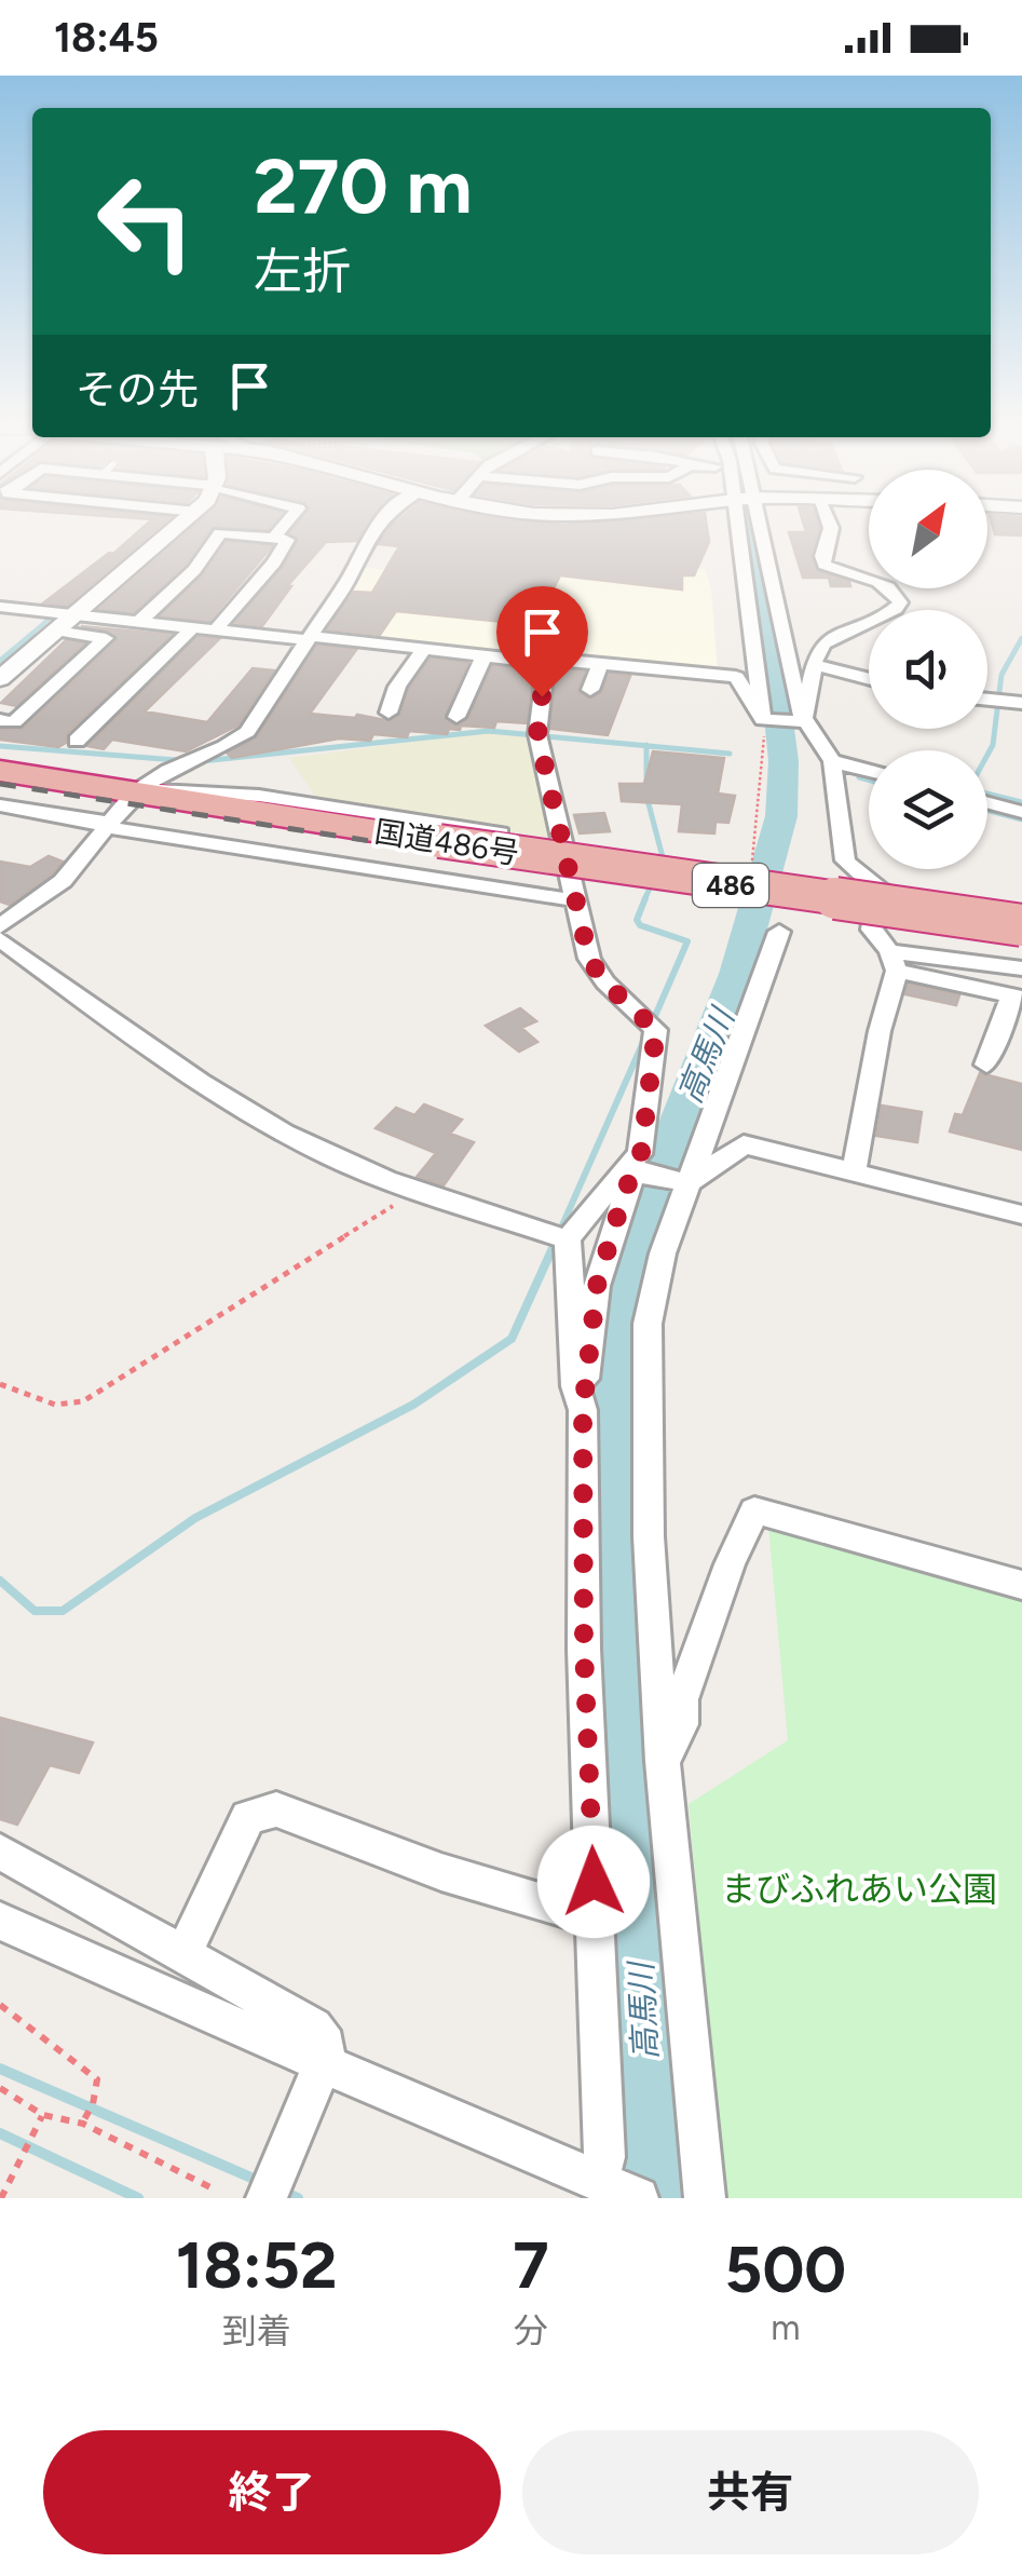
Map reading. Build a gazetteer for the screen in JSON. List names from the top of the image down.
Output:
{
  "streets": {
    "highway": ["国道486号", "486"]
  },
  "water": ["高馬川"],
  "parks": ["まびふれあい公園"],
  "north": "top right",
  "page": {
    "status": "18:45",
    "turn": ["270 m", "左折"],
    "then": "その先",
    "eta": [
      "18:52",
      "到着",
      "7",
      "分",
      "500",
      "m"
    ],
    "buttons": ["終了", "共有"]
  }
}
